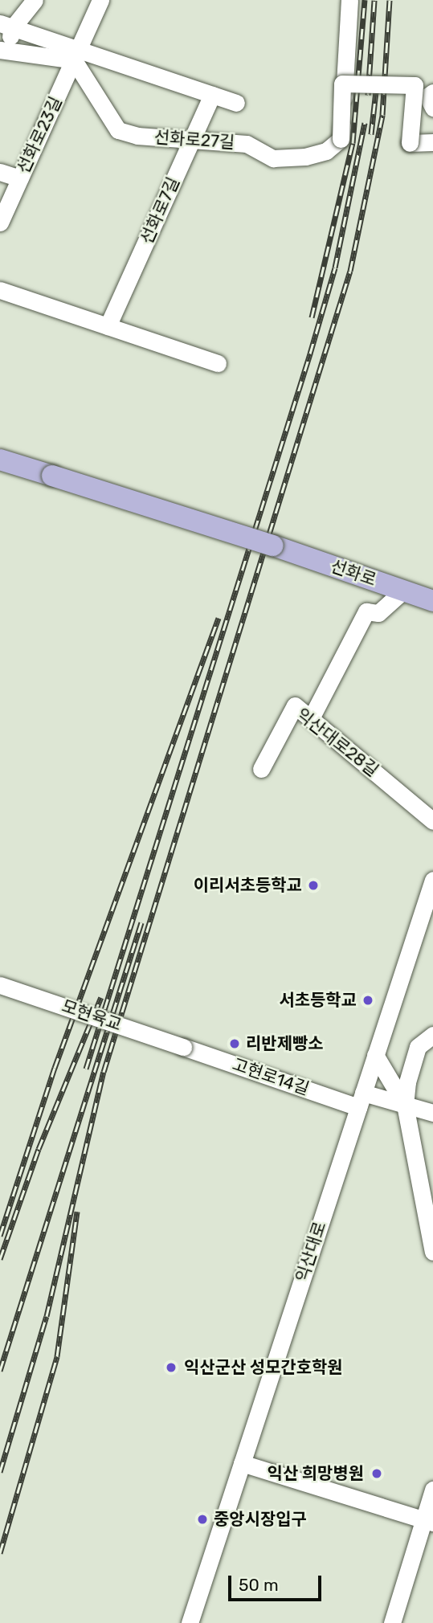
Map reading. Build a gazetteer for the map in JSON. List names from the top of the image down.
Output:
{
  "streets": {
    "main road": ["선화로"],
    "street": [
      "선화로23길",
      "선화로27길",
      "선화로7길",
      "익산대로28길",
      "모현육교",
      "고현로14길",
      "익산대로"
    ]
  },
  "crossings": [
    ["선화로23길", "선화로27길"],
    ["선화로27길", "선화로7길"],
    ["모현육교", "고현로14길"],
    ["고현로14길", "익산대로"]
  ],
  "places": [
    "이리서초등학교",
    "서초등학교",
    "리반제빵소",
    "익산군산 성모간호학원",
    "익산 희망병원",
    "중앙시장입구"
  ],
  "scale_bar": "50 m"
}
